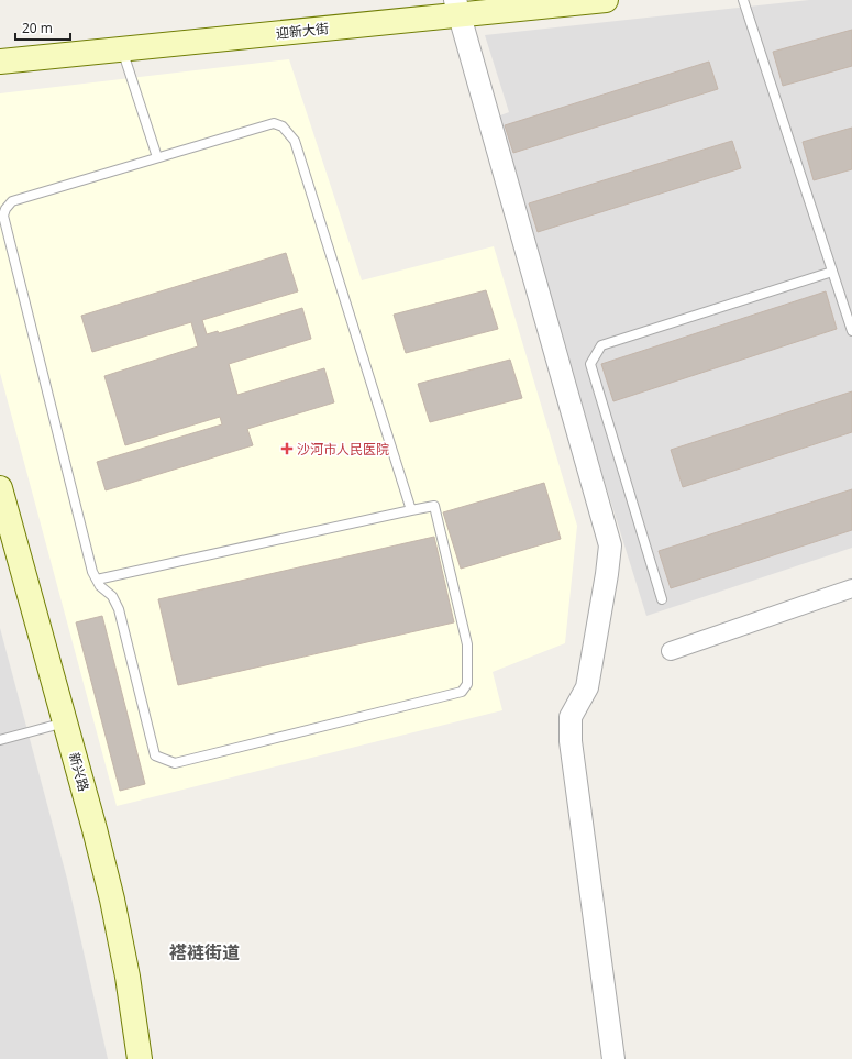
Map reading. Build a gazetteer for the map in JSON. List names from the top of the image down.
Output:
{
  "streets": {
    "main road": ["迎新大街", "新兴路"]
  },
  "districts": ["褡裢街道"],
  "places": {
    "health": ["沙河市人民医院"]
  },
  "scale_bar": "20 m"
}
